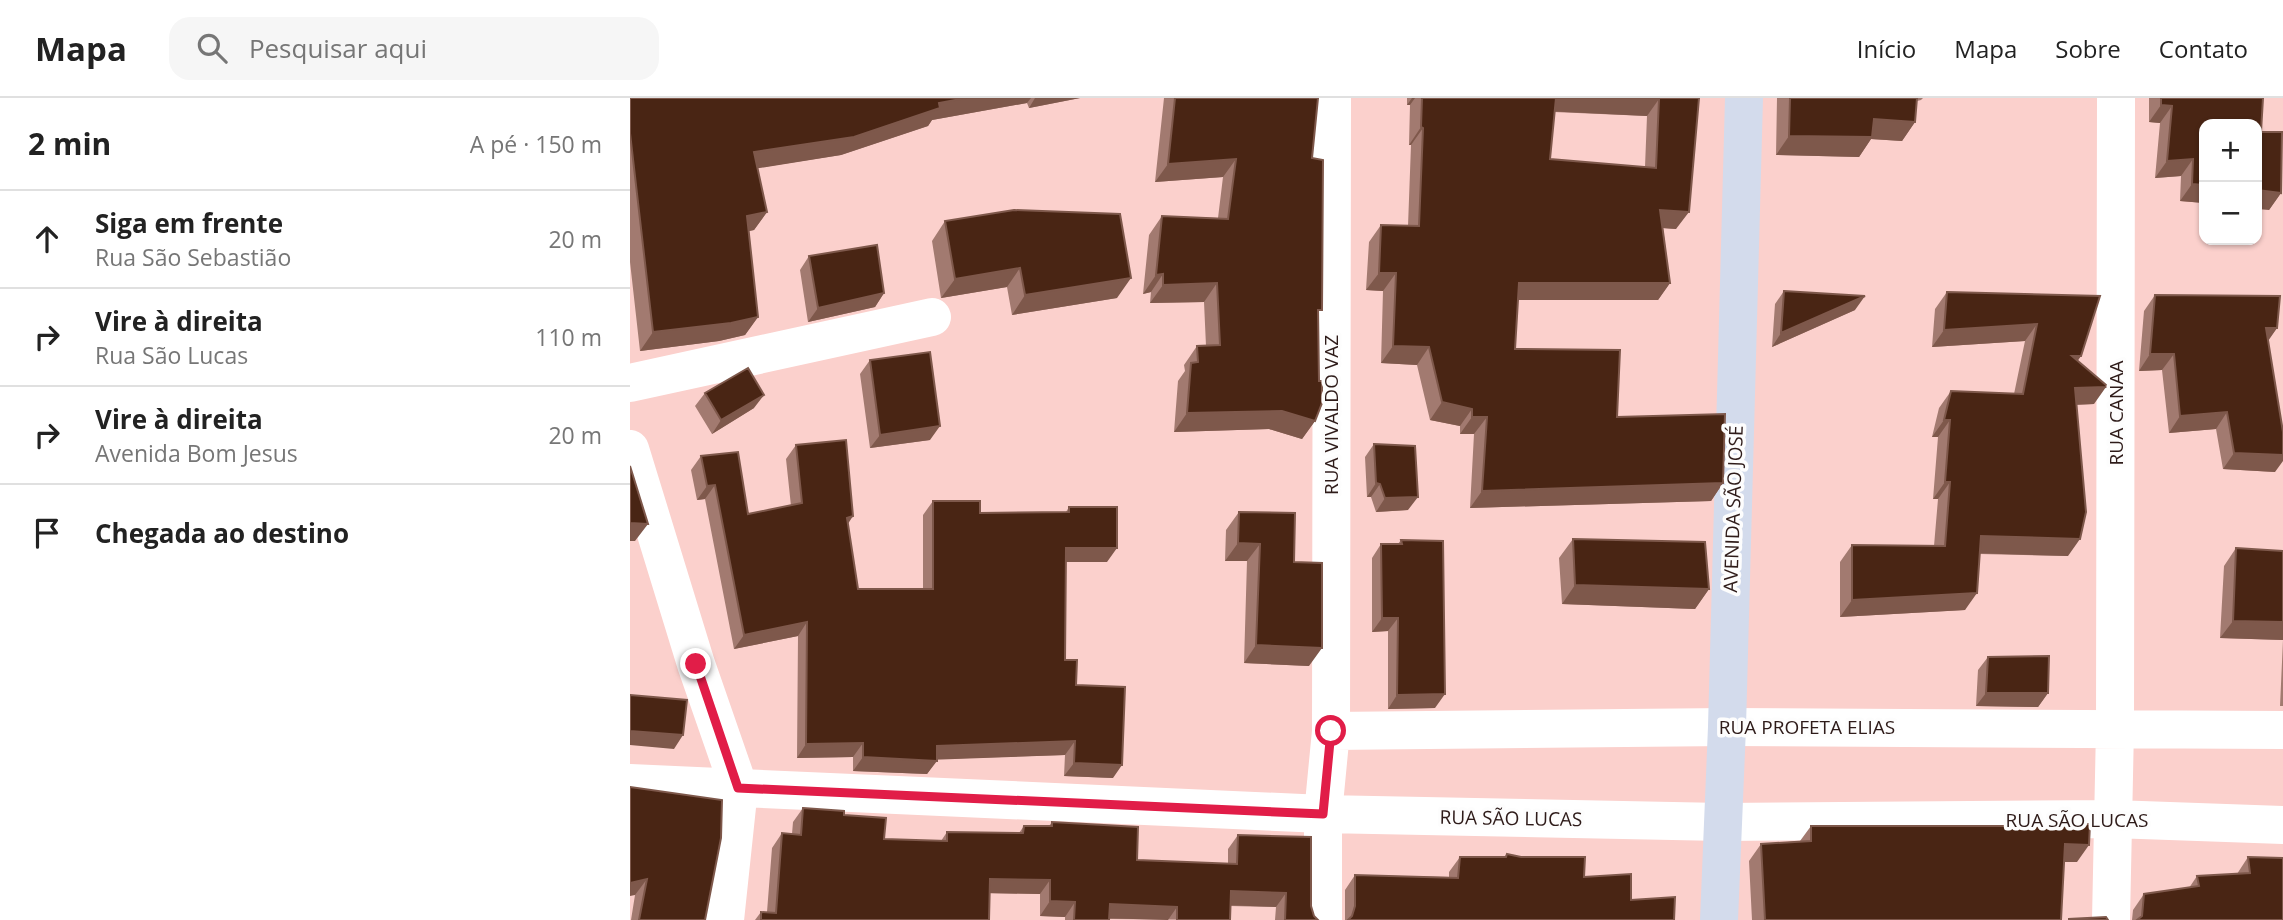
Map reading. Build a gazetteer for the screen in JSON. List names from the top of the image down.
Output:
{
  "streets": {
    "street": [
      "RUA CANAA",
      "RUA VIVALDO VAZ",
      "AVENIDA SÃO JOSÉ",
      "RUA PROFETA ELIAS",
      "RUA SÃO LUCAS"
    ]
  },
  "crossings": [
    ["RUA CANAA", "RUA PROFETA ELIAS"],
    ["RUA VIVALDO VAZ", "RUA PROFETA ELIAS"],
    ["RUA VIVALDO VAZ", "RUA SÃO LUCAS"],
    ["AVENIDA SÃO JOSÉ", "RUA PROFETA ELIAS"],
    ["AVENIDA SÃO JOSÉ", "RUA SÃO LUCAS"]
  ],
  "page": {
    "header": "Mapa",
    "search": "Pesquisar aqui",
    "nav": [
      "Início",
      "Mapa",
      "Sobre",
      "Contato"
    ],
    "heading": ["2 min", "A pé · 150 m"],
    "map_buttons": ["+", "−"],
    "list": [
      ["Siga em frente", "Rua São Sebastião", "20 m"],
      ["Vire à direita", "Rua São Lucas", "110 m"],
      ["Vire à direita", "Avenida Bom Jesus", "20 m"],
      "Chegada ao destino"
    ]
  }
}
